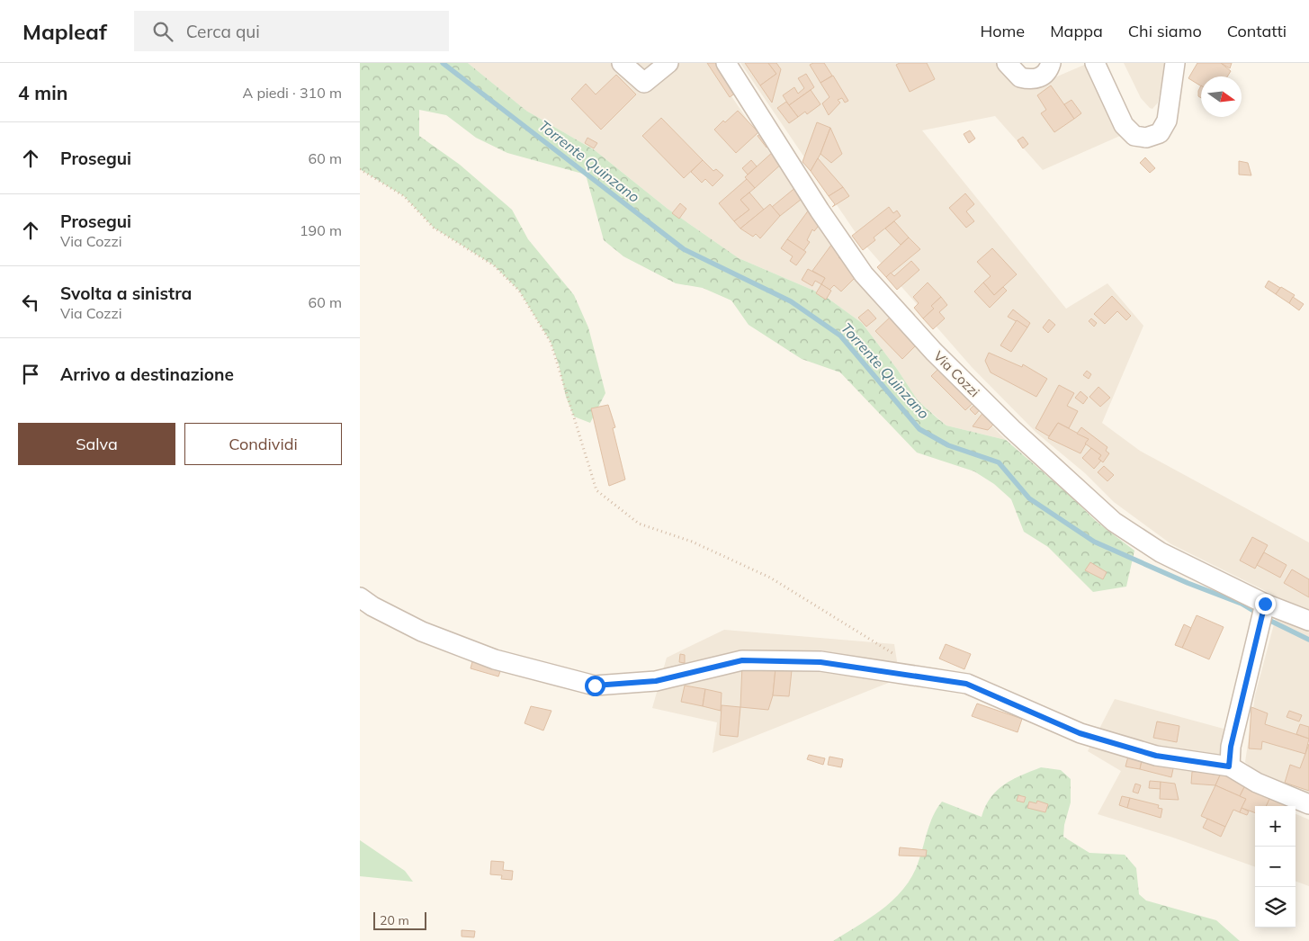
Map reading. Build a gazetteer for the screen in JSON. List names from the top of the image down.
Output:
{
  "streets": {
    "street": ["Via Cozzi"]
  },
  "water": ["Torrente Quinzano"],
  "scale_bar": "20 m",
  "north": "right",
  "page": {
    "header": "Mapleaf",
    "search": "Cerca qui",
    "nav": [
      "Home",
      "Mappa",
      "Chi siamo",
      "Contatti"
    ],
    "heading": ["4 min", "A piedi · 310 m"],
    "list": [
      ["Prosegui", "60 m"],
      ["Prosegui", "Via Cozzi", "190 m"],
      ["Svolta a sinistra", "Via Cozzi", "60 m"],
      "Arrivo a destinazione"
    ],
    "buttons": ["Salva", "Condividi"],
    "map_buttons": ["+", "−"],
    "scale": "20 m"
  }
}
